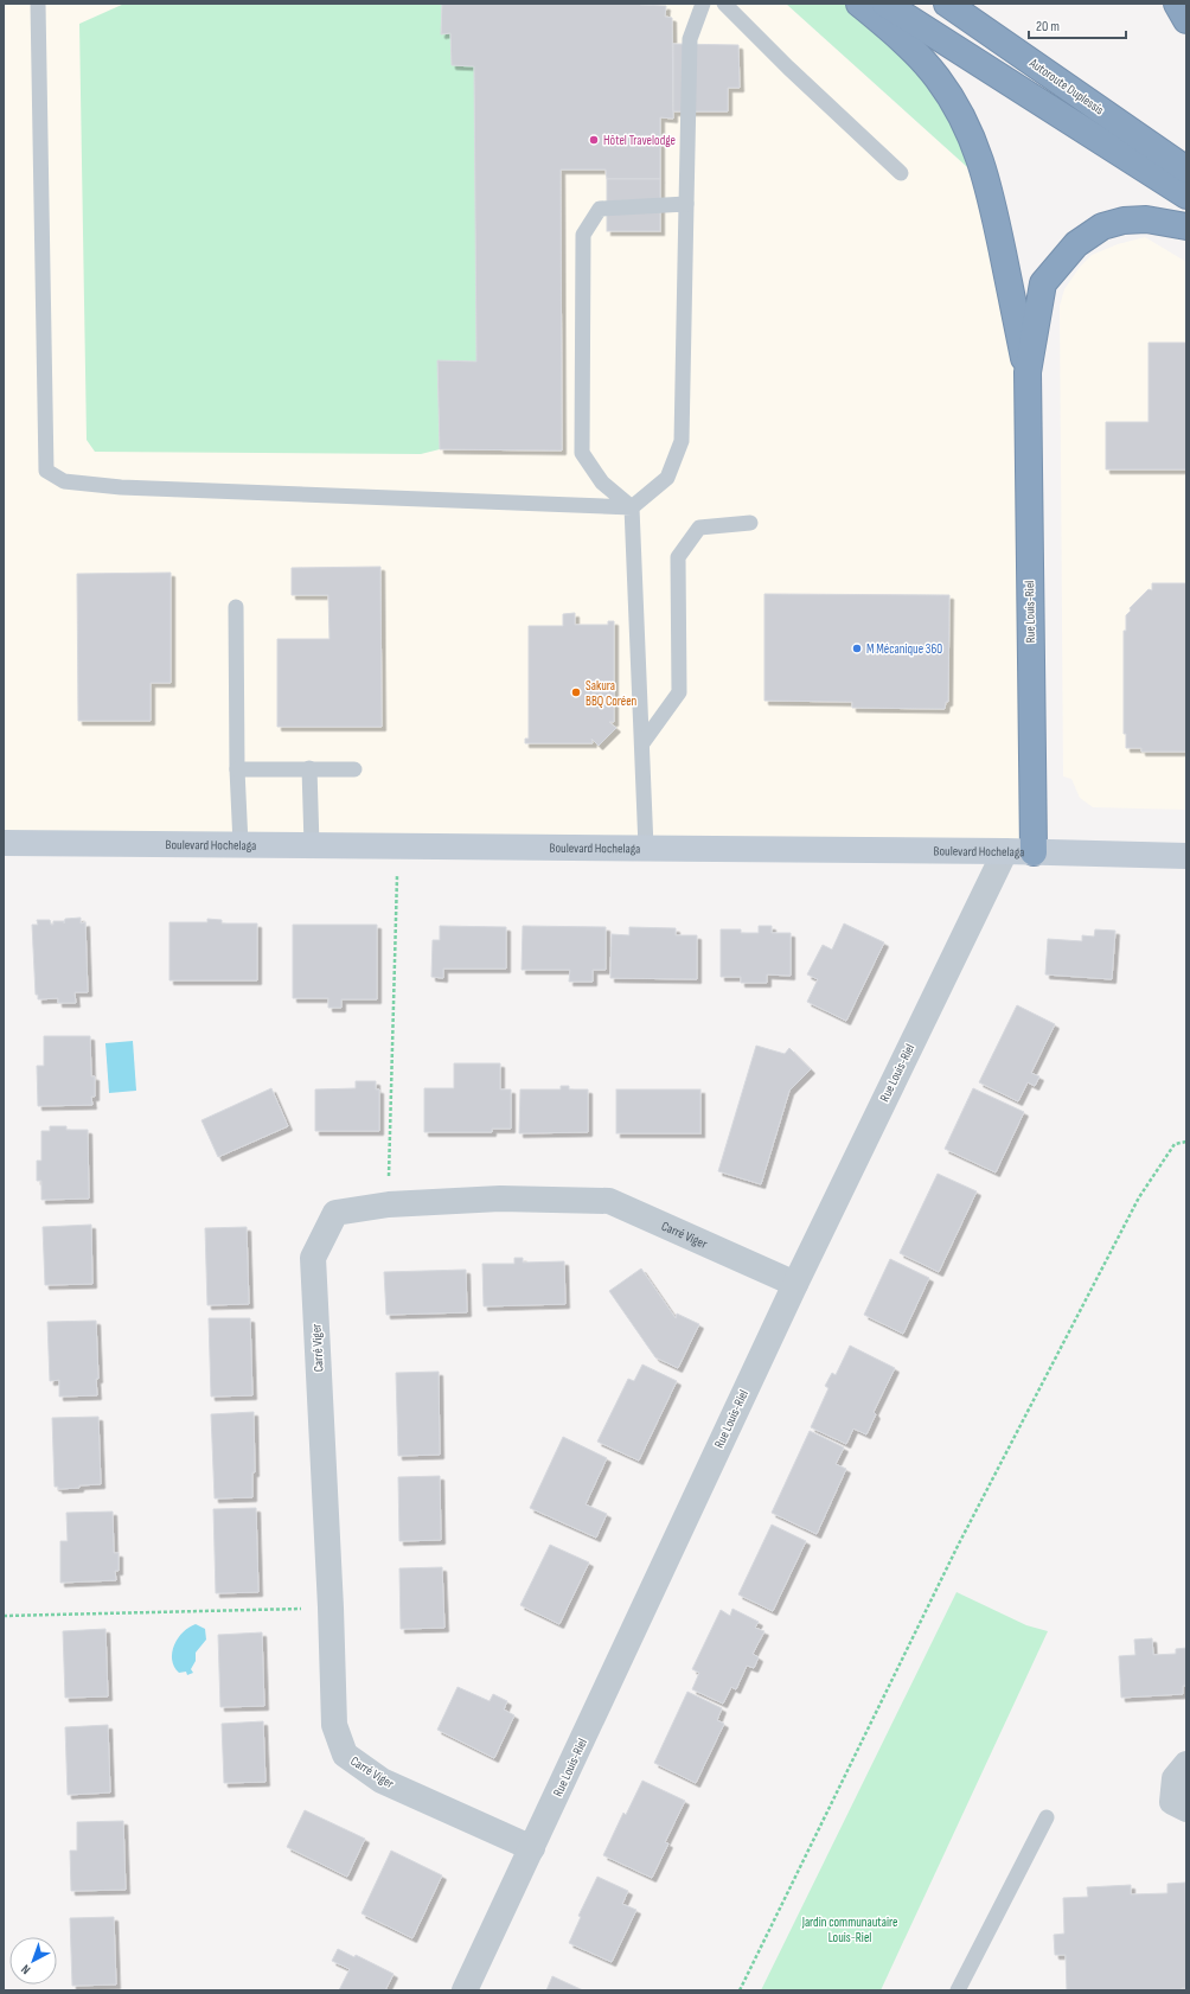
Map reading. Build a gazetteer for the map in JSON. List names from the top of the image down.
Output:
{
  "streets": {
    "highway": ["Autoroute Duplessis", "Rue Louis-Riel"],
    "main road": ["Boulevard Hochelaga"],
    "street": ["Carré Viger"]
  },
  "crossings": [
    ["Rue Louis-Riel", "Boulevard Hochelaga"],
    ["Rue Louis-Riel", "Carré Viger"]
  ],
  "parks": ["Jardin communautaire Louis-Riel"],
  "places": ["Hôtel Travelodge", "M Mécanique 360", "Sakura BBQ Coréen"],
  "scale_bar": "20 m",
  "north": "bottom left"
}
